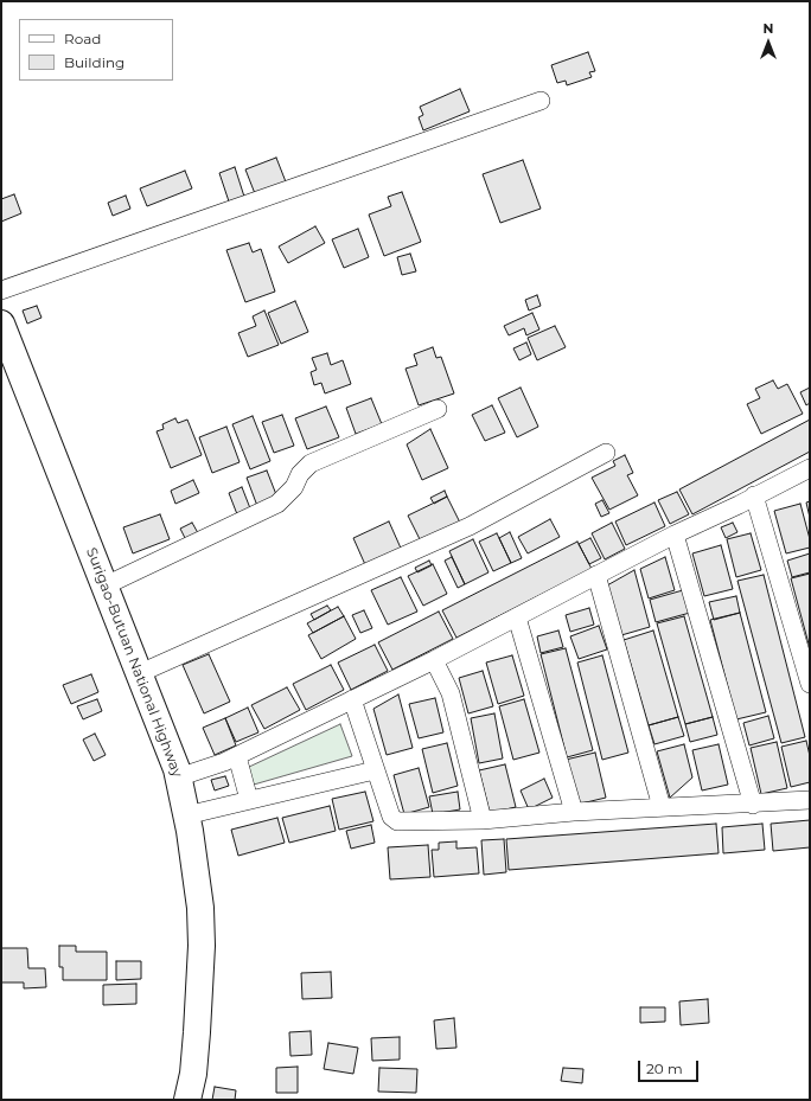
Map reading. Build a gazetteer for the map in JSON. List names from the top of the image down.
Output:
{
  "streets": {
    "highway": ["Surigao-Butuan National Highway"]
  },
  "legend": ["Road", "Building"],
  "scale_bar": "20 m",
  "north": "top"
}
